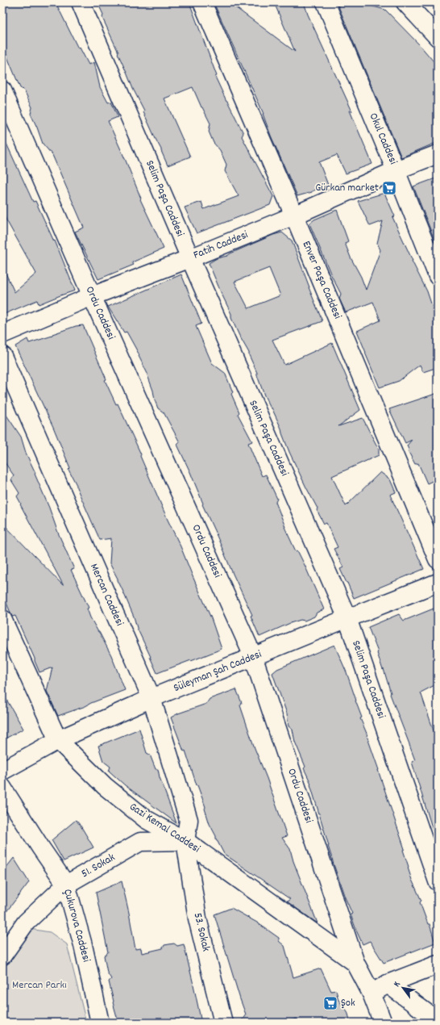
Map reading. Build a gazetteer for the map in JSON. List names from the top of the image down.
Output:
{
  "streets": {
    "street": [
      "Okul Caddesi",
      "Selim Paşa Caddesi",
      "Fatih Caddesi",
      "Enver Paşa Caddesi",
      "Ordu Caddesi",
      "Mercan Caddesi",
      "Süleyman Şah Caddesi",
      "Gazi Kemal Caddesi",
      "51. Sokak",
      "Çukurova Caddesi",
      "53. Sokak"
    ]
  },
  "crossings": [
    ["Okul Caddesi", "Fatih Caddesi"],
    ["Selim Paşa Caddesi", "Fatih Caddesi"],
    ["Selim Paşa Caddesi", "Süleyman Şah Caddesi"],
    ["Fatih Caddesi", "Enver Paşa Caddesi"],
    ["Fatih Caddesi", "Ordu Caddesi"],
    ["Ordu Caddesi", "Süleyman Şah Caddesi"],
    ["Ordu Caddesi", "Gazi Kemal Caddesi"],
    ["Mercan Caddesi", "Süleyman Şah Caddesi"],
    ["Mercan Caddesi", "Gazi Kemal Caddesi"],
    ["Mercan Caddesi", "51. Sokak"],
    ["Mercan Caddesi", "53. Sokak"],
    ["Süleyman Şah Caddesi", "Gazi Kemal Caddesi"],
    ["Gazi Kemal Caddesi", "51. Sokak"],
    ["Gazi Kemal Caddesi", "53. Sokak"],
    ["51. Sokak", "Çukurova Caddesi"],
    ["51. Sokak", "53. Sokak"]
  ],
  "parks": ["Mercan Parkı"],
  "places": {
    "supermarket": ["Gürkan market", "Şok"]
  },
  "north": "top left"
}
